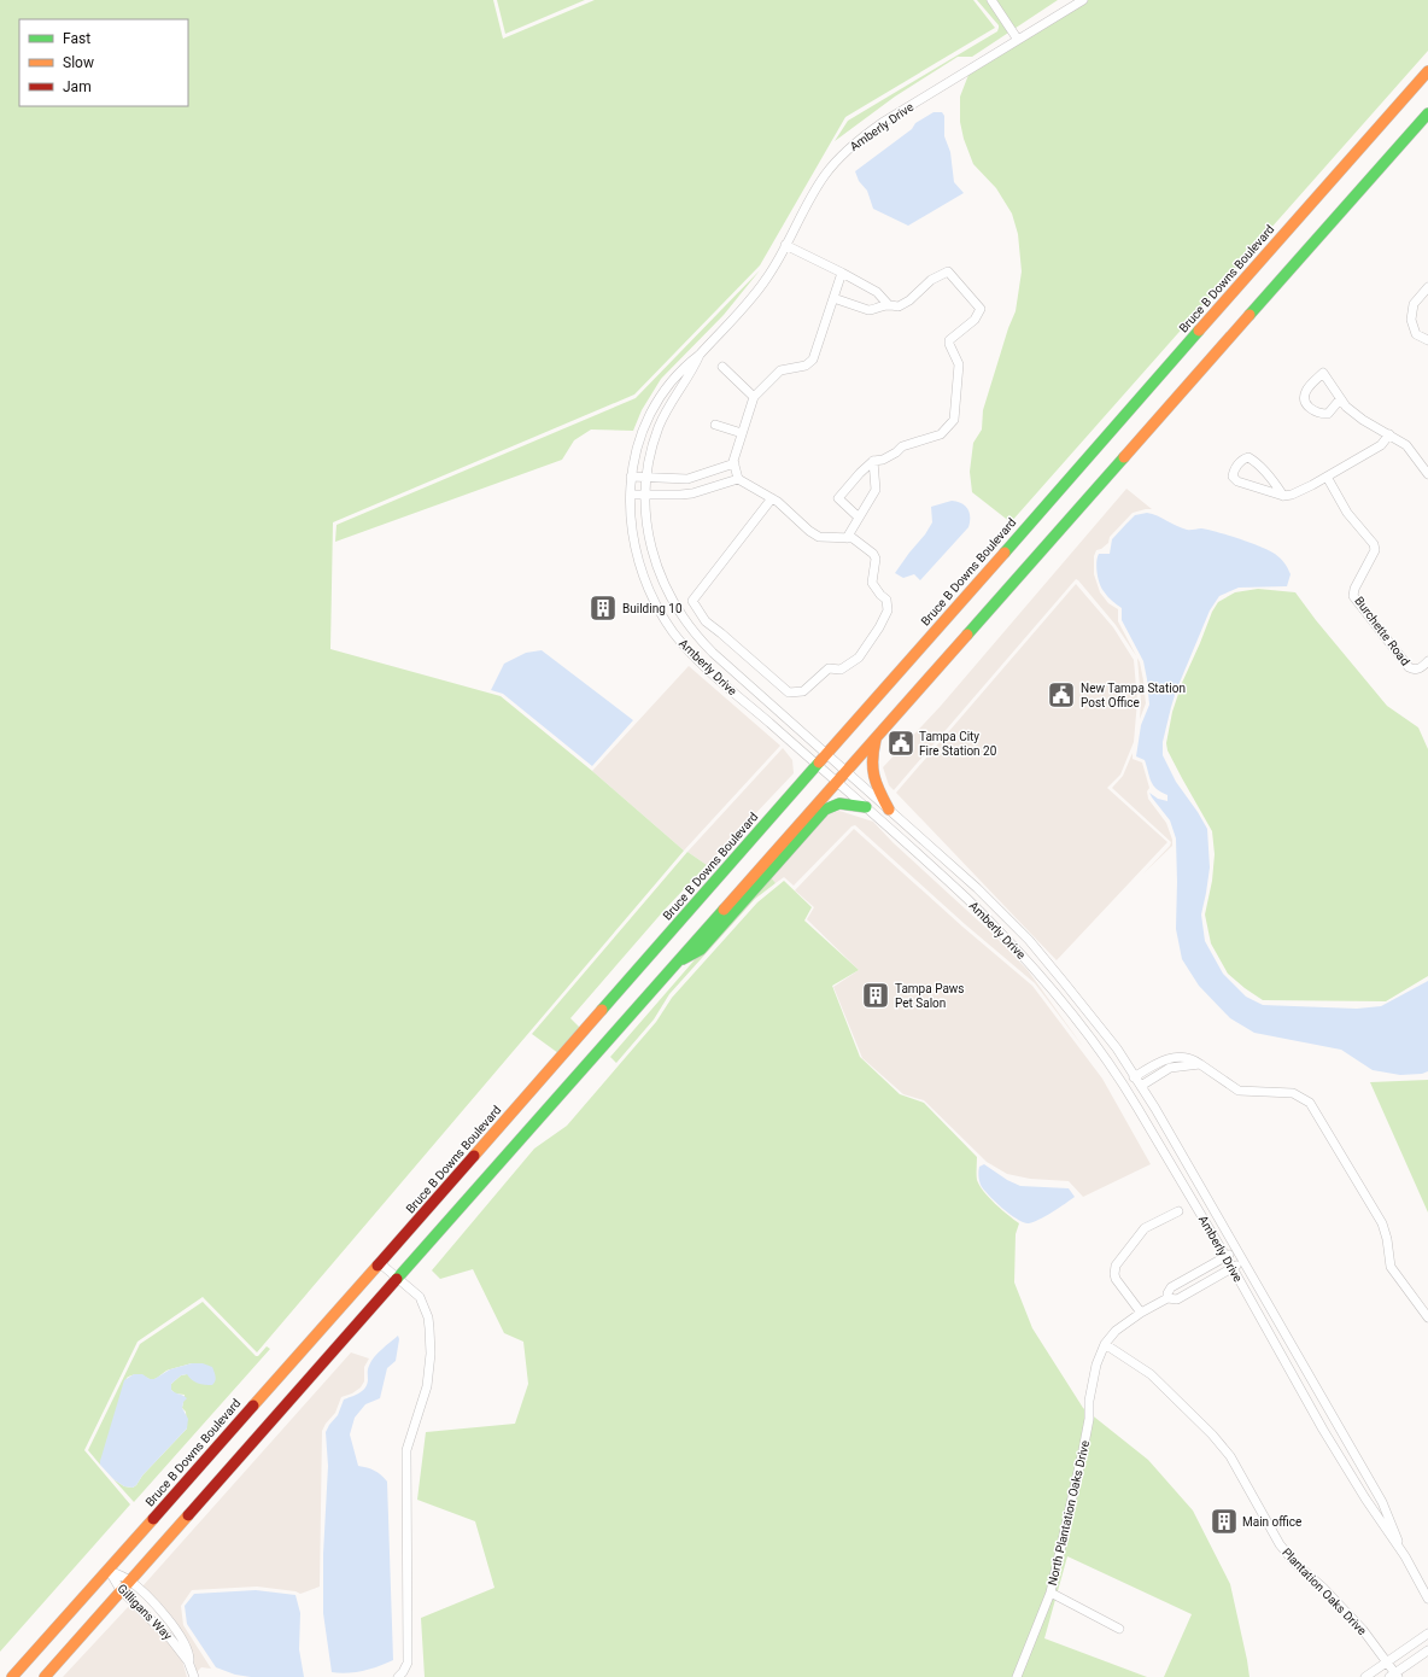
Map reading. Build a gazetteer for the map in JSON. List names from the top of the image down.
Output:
{
  "streets": {
    "main road": ["Bruce B Downs Boulevard"],
    "street": [
      "Amberly Drive",
      "Burchette Road",
      "North Plantation Oaks Drive",
      "Plantation Oaks Drive",
      "Gilligans Way"
    ]
  },
  "crossings": [
    ["Amberly Drive", "Bruce B Downs Boulevard"],
    ["Bruce B Downs Boulevard", "Gilligans Way"],
    ["North Plantation Oaks Drive", "Plantation Oaks Drive"]
  ],
  "places": {
    "building": ["Building 10", "Tampa Paws Pet Salon", "Main office"],
    "public building": ["New Tampa Station Post Office", "Tampa City Fire Station 20"]
  },
  "legend": ["Fast", "Slow", "Jam"]
}
